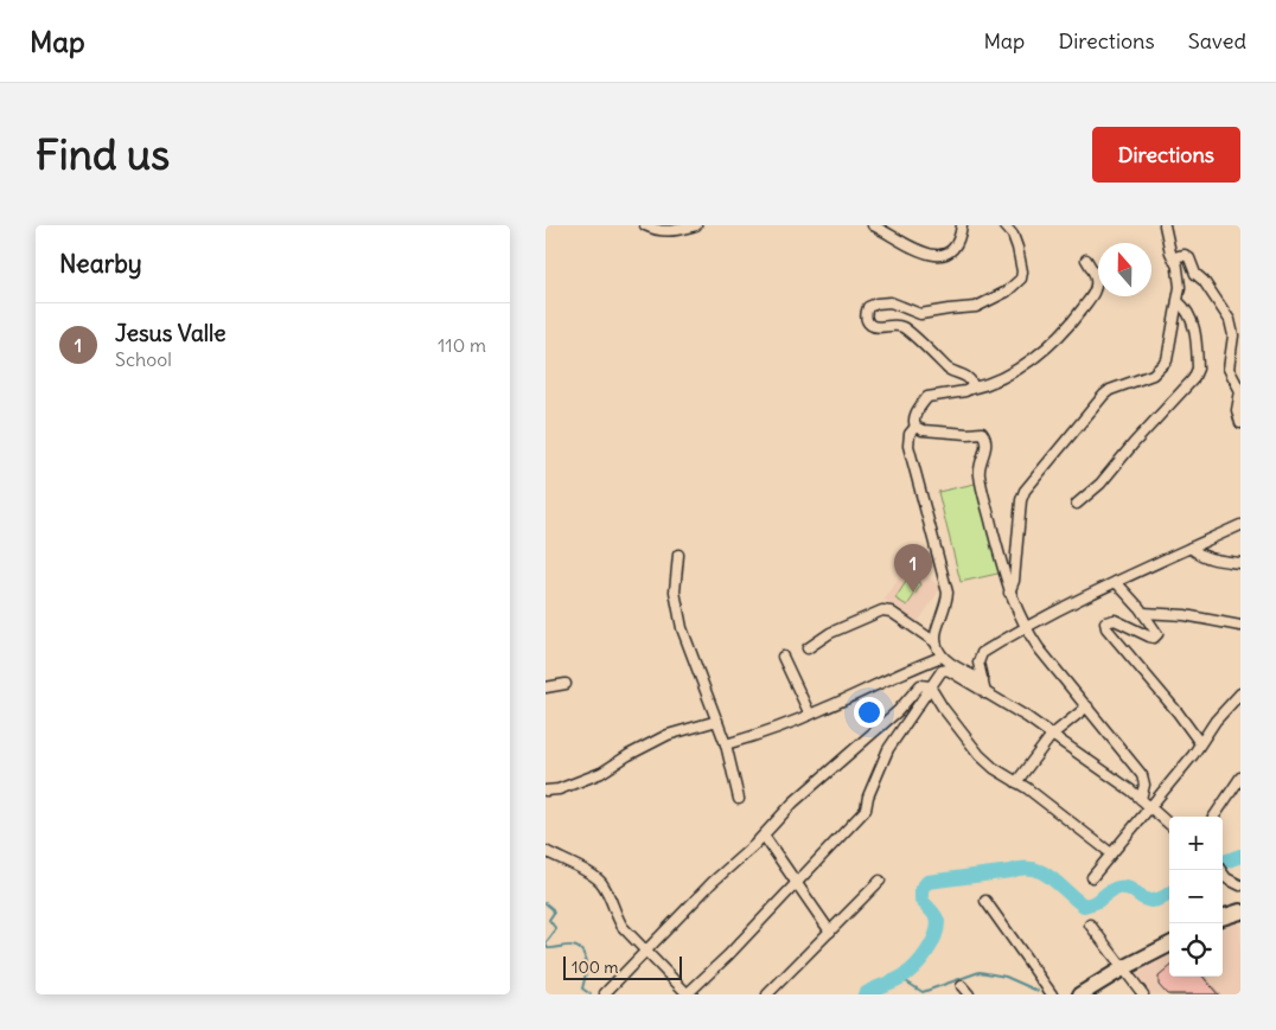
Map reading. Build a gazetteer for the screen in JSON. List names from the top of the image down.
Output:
{
  "scale_bar": "100 m",
  "north": "top",
  "page": {
    "header": "Map",
    "nav": ["Map", "Directions", "Saved"],
    "buttons": "Directions",
    "title": "Find us",
    "heading": "Nearby",
    "list": [
      {
        "mark": "1",
        "name": "Jesus Valle",
        "note": "School",
        "value": "110 m"
      }
    ],
    "pins": "1",
    "map_buttons": ["+", "−"],
    "scale": "100 m"
  }
}
